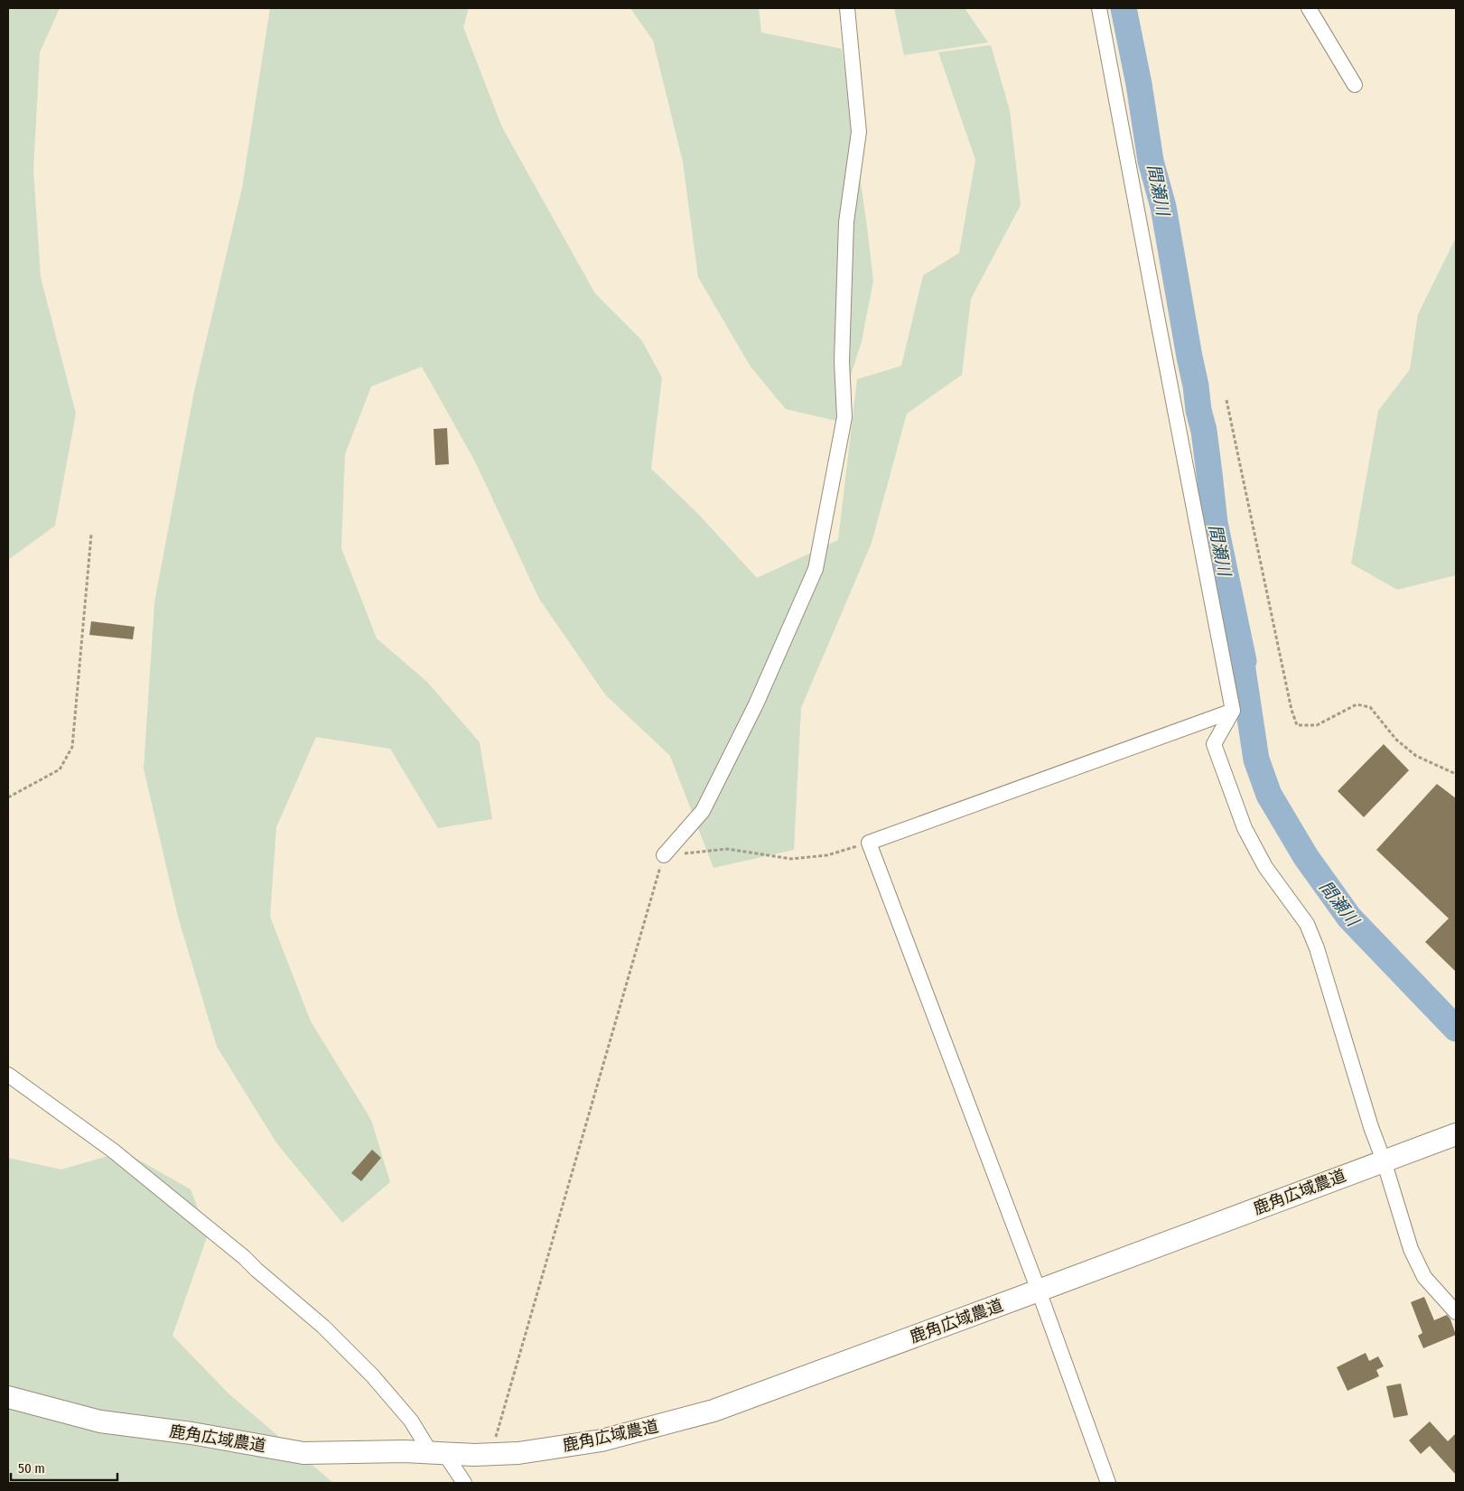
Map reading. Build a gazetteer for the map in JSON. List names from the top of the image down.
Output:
{
  "streets": {
    "street": ["鹿角広域農道"]
  },
  "water": ["間瀬川"],
  "scale_bar": "50 m"
}
